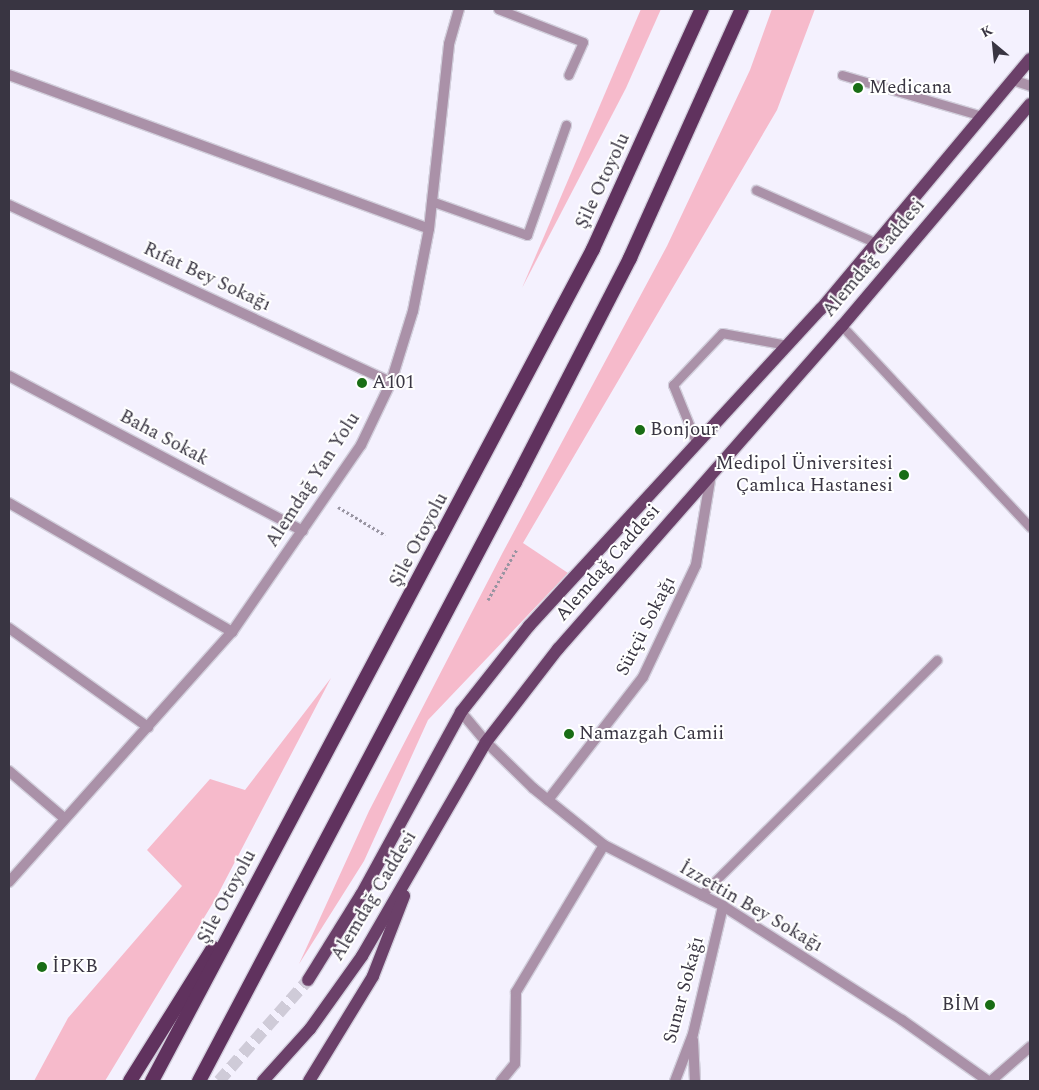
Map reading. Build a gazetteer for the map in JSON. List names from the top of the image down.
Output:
{
  "streets": {
    "highway": ["Şile Otoyolu"],
    "main road": ["Alemdağ Caddesi"],
    "street": [
      "Rıfat Bey Sokağı",
      "Baha Sokak",
      "Alemdağ Yan Yolu",
      "Sütçü Sokağı",
      "İzzettin Bey Sokağı",
      "Sunar Sokağı"
    ]
  },
  "crossings": [
    ["Alemdağ Caddesi", "Sütçü Sokağı"],
    ["Alemdağ Caddesi", "İzzettin Bey Sokağı"],
    ["Rıfat Bey Sokağı", "Alemdağ Yan Yolu"],
    ["Baha Sokak", "Alemdağ Yan Yolu"],
    ["Sütçü Sokağı", "İzzettin Bey Sokağı"],
    ["İzzettin Bey Sokağı", "Sunar Sokağı"]
  ],
  "places": [
    "Medicana",
    "A101",
    "Bonjour",
    "Medipol Üniversitesi Çamlıca Hastanesi",
    "Namazgah Camii",
    "İPKB",
    "BİM"
  ],
  "north": "top left"
}
